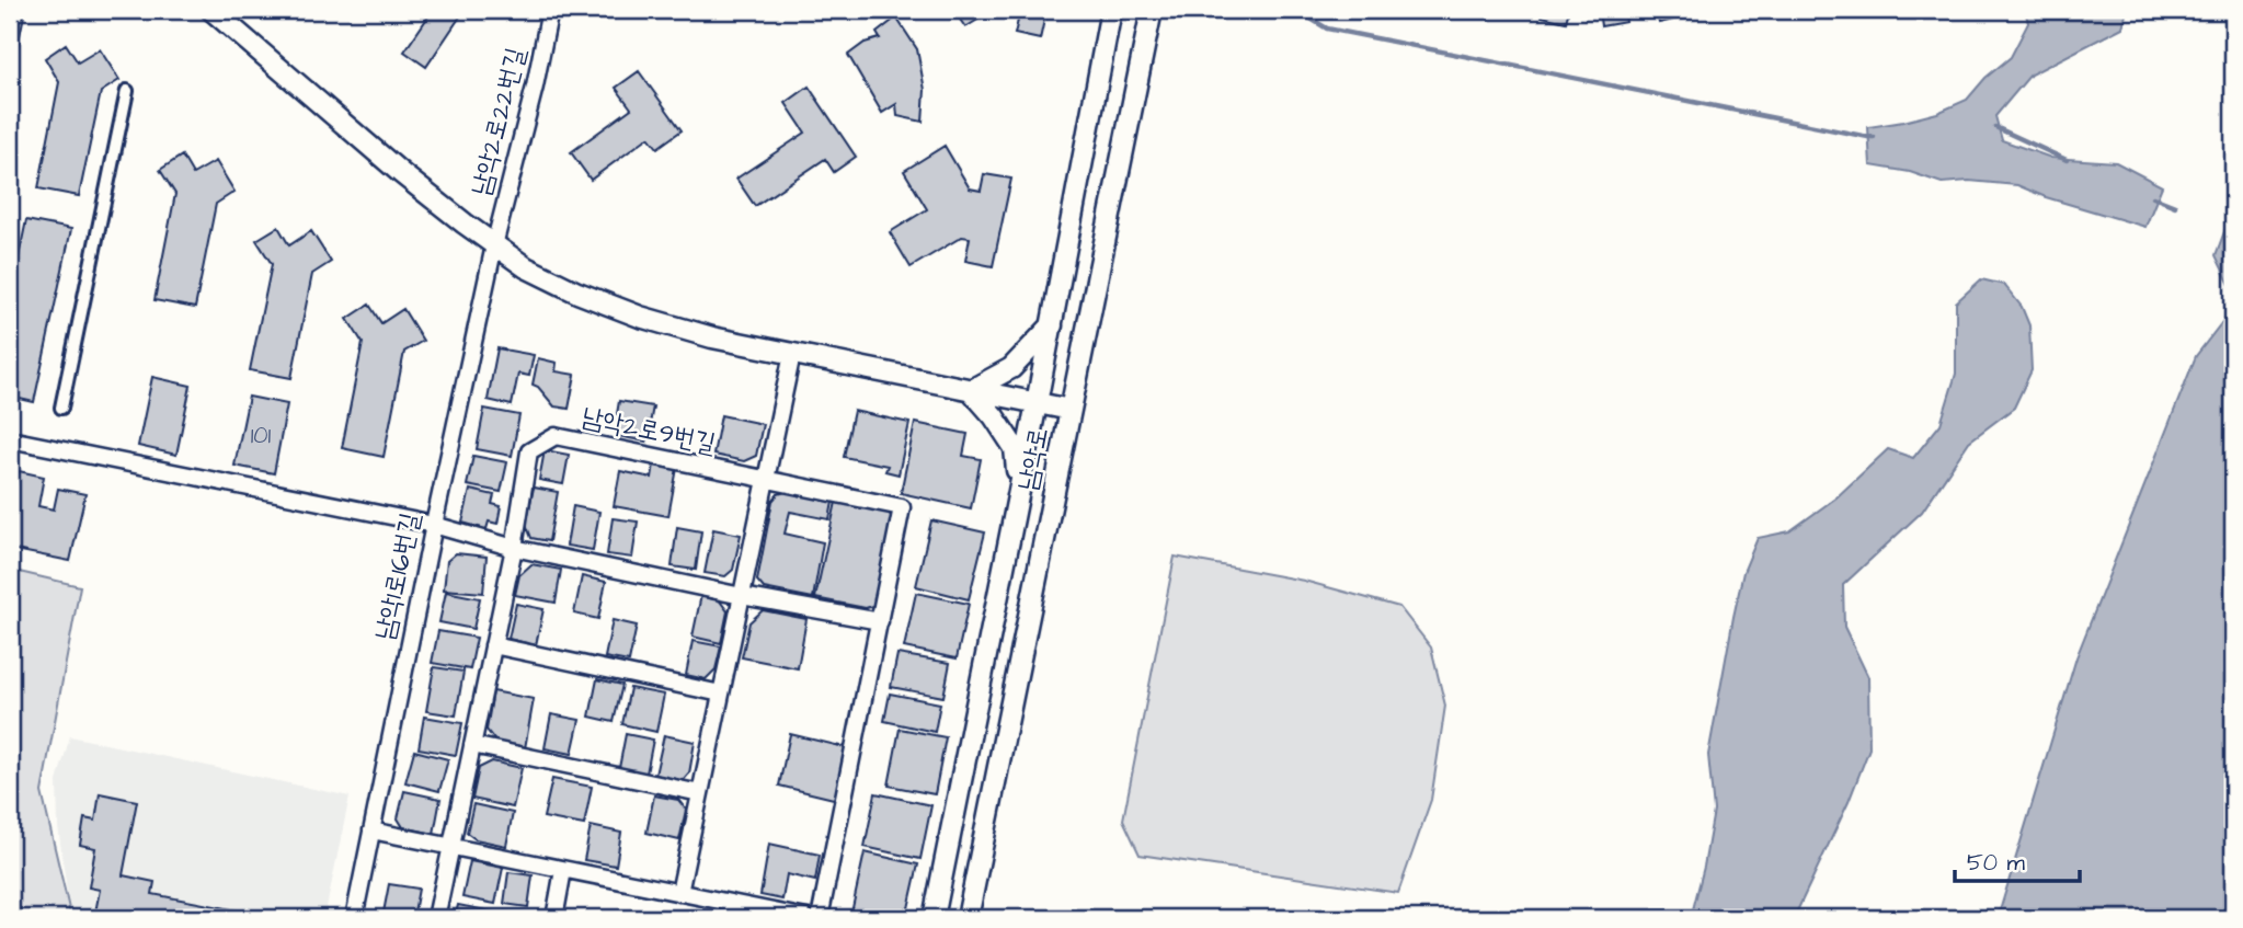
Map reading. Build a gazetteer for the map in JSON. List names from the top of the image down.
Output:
{
  "streets": {
    "street": [
      "남악2로22번길",
      "남악2로9번길",
      "남악로",
      "남악1로16번길"
    ]
  },
  "crossings": [
    ["남악2로22번길", "남악1로16번길"]
  ],
  "house_numbers": ["101"],
  "scale_bar": "50 m"
}
